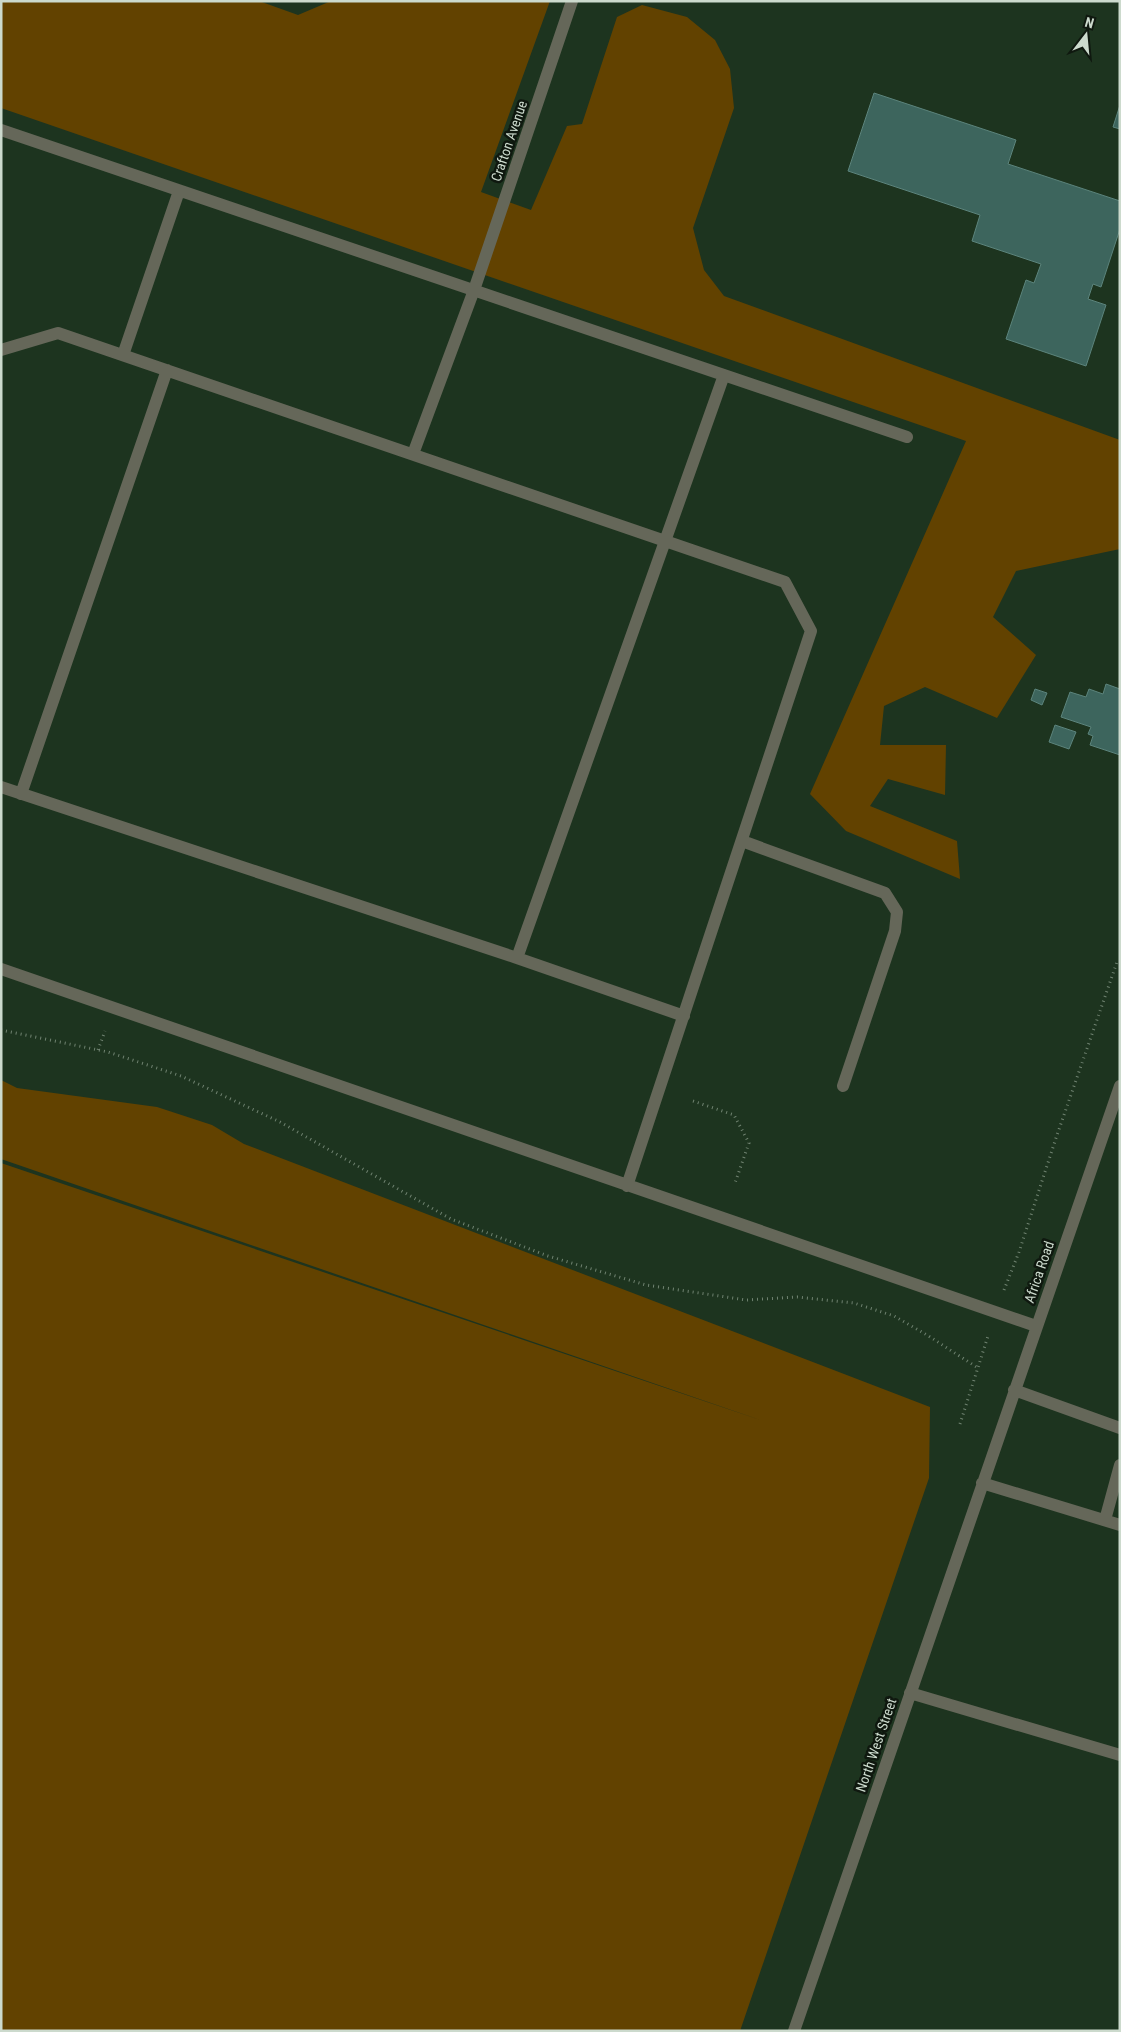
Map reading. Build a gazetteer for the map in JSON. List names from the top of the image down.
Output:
{
  "streets": {
    "street": ["Crafton Avenue", "Africa Road", "North West Street"]
  },
  "crossings": [
    ["Africa Road", "North West Street"]
  ],
  "north": "top"
}
